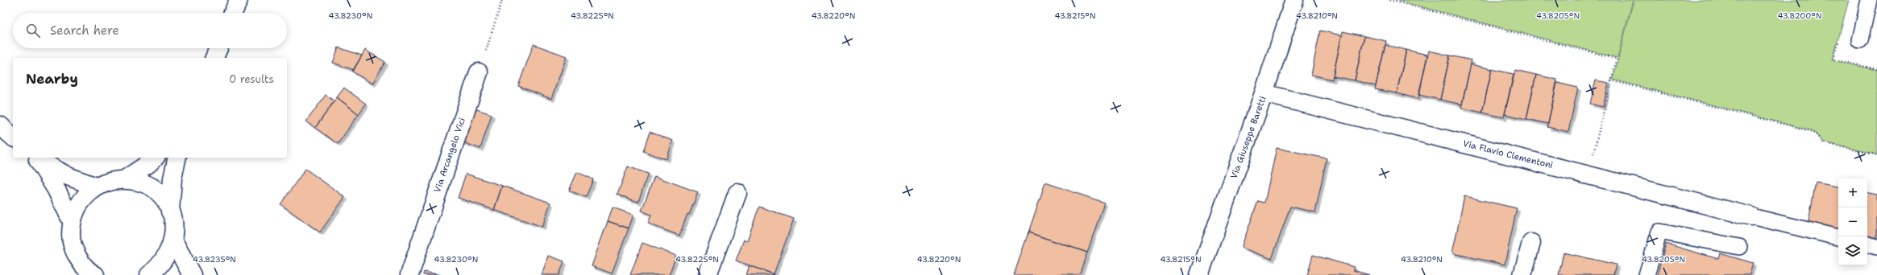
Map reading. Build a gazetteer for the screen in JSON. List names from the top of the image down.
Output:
{
  "streets": {
    "street": ["Via Giuseppe Baretti", "Via Flavio Clementoni", "Via Arcangelo Vici"]
  },
  "crossings": [
    ["Via Giuseppe Baretti", "Via Flavio Clementoni"]
  ],
  "page": {
    "search": "Search here",
    "heading": ["Nearby", "0 results"],
    "map_buttons": ["+", "−"]
  },
  "coordinates": [
    "43.8230°N",
    "43.8225°N",
    "43.8220°N",
    "43.8205°N",
    "43.8200°N",
    "43.8215°N",
    "43.8210°N",
    "43.8235°N"
  ]
}
